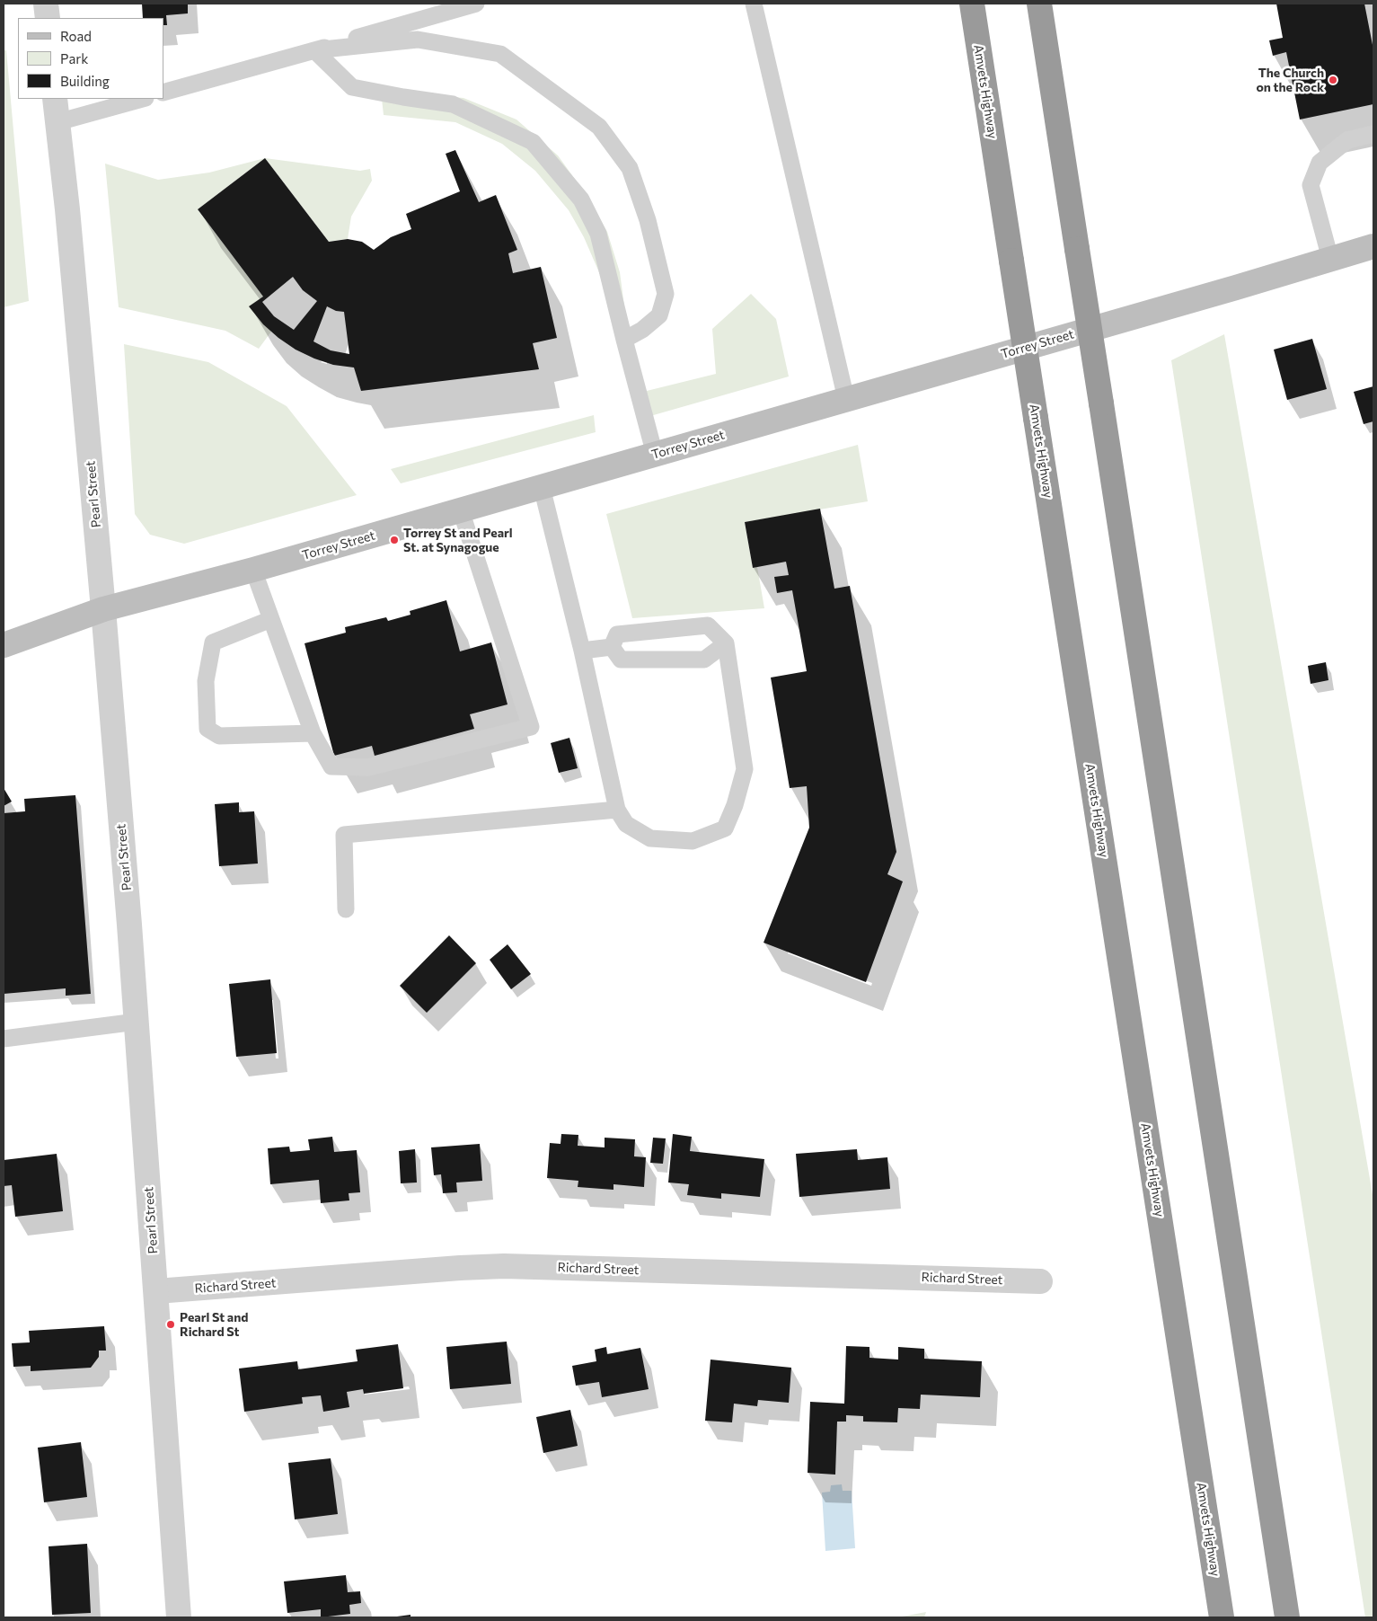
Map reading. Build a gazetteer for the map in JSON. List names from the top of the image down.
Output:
{
  "streets": {
    "highway": ["Amvets Highway"],
    "main road": ["Torrey Street"],
    "street": ["Pearl Street", "Richard Street"]
  },
  "crossings": [
    ["Torrey Street", "Pearl Street"],
    ["Pearl Street", "Richard Street"]
  ],
  "places": ["The Church on the Rock", "Torrey St and Pearl St. at Synagogue", "Pearl St and Richard St"],
  "legend": ["Road", "Park", "Building"]
}
